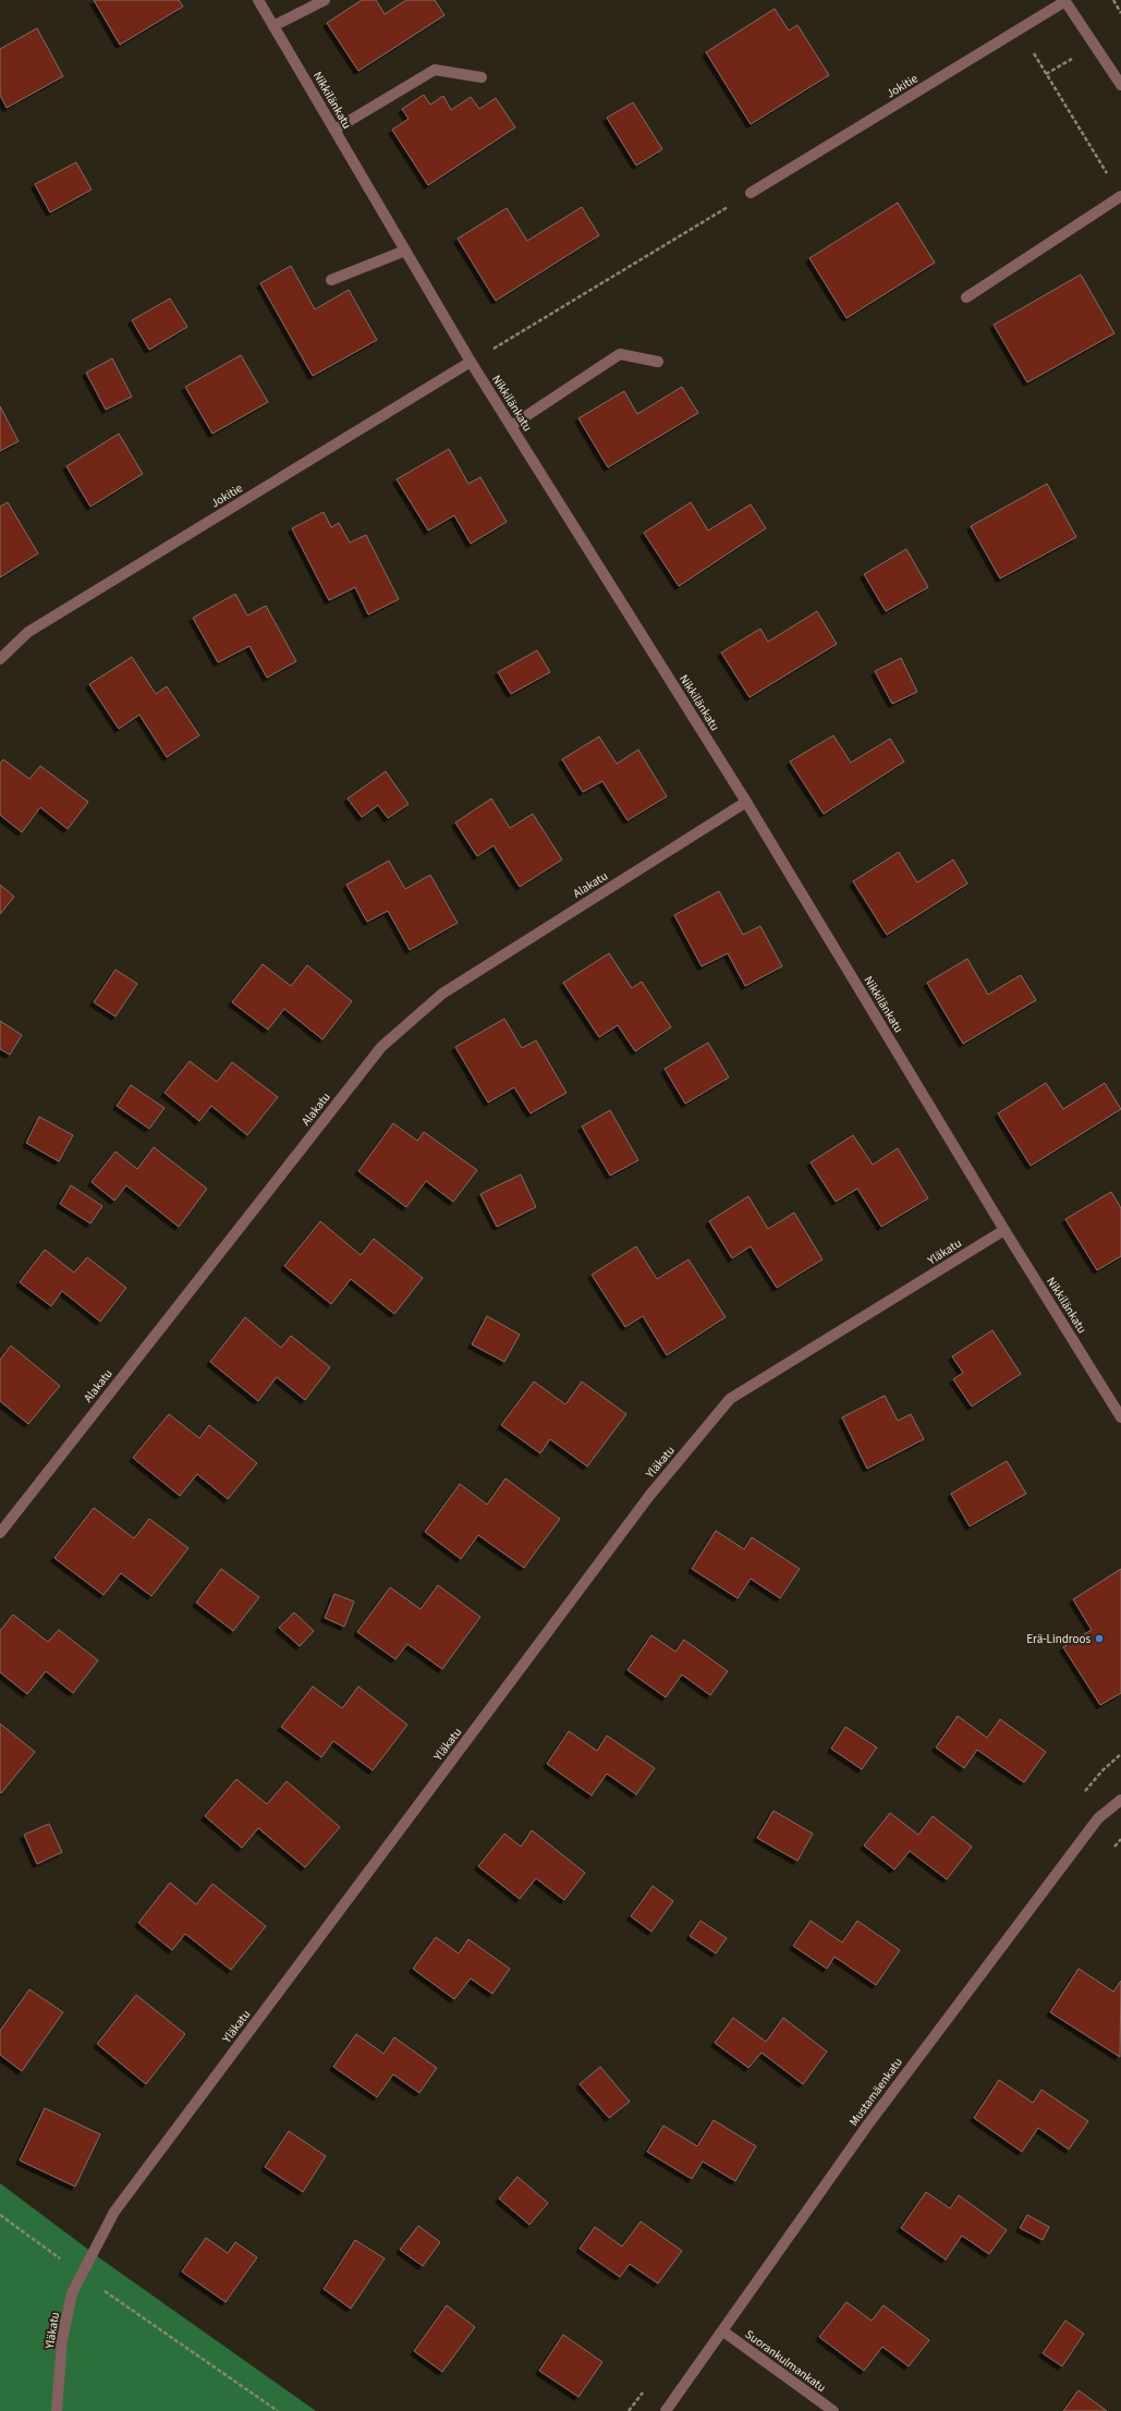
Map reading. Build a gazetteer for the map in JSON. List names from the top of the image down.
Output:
{
  "streets": {
    "street": [
      "Jokitie",
      "Nikkilänkatu",
      "Alakatu",
      "Yläkatu",
      "Mustamäenkatu",
      "Suorankulmankatu"
    ]
  },
  "crossings": [
    ["Jokitie", "Nikkilänkatu"],
    ["Nikkilänkatu", "Alakatu"],
    ["Nikkilänkatu", "Yläkatu"],
    ["Mustamäenkatu", "Suorankulmankatu"]
  ],
  "places": ["Erä-Lindroos"]
}
